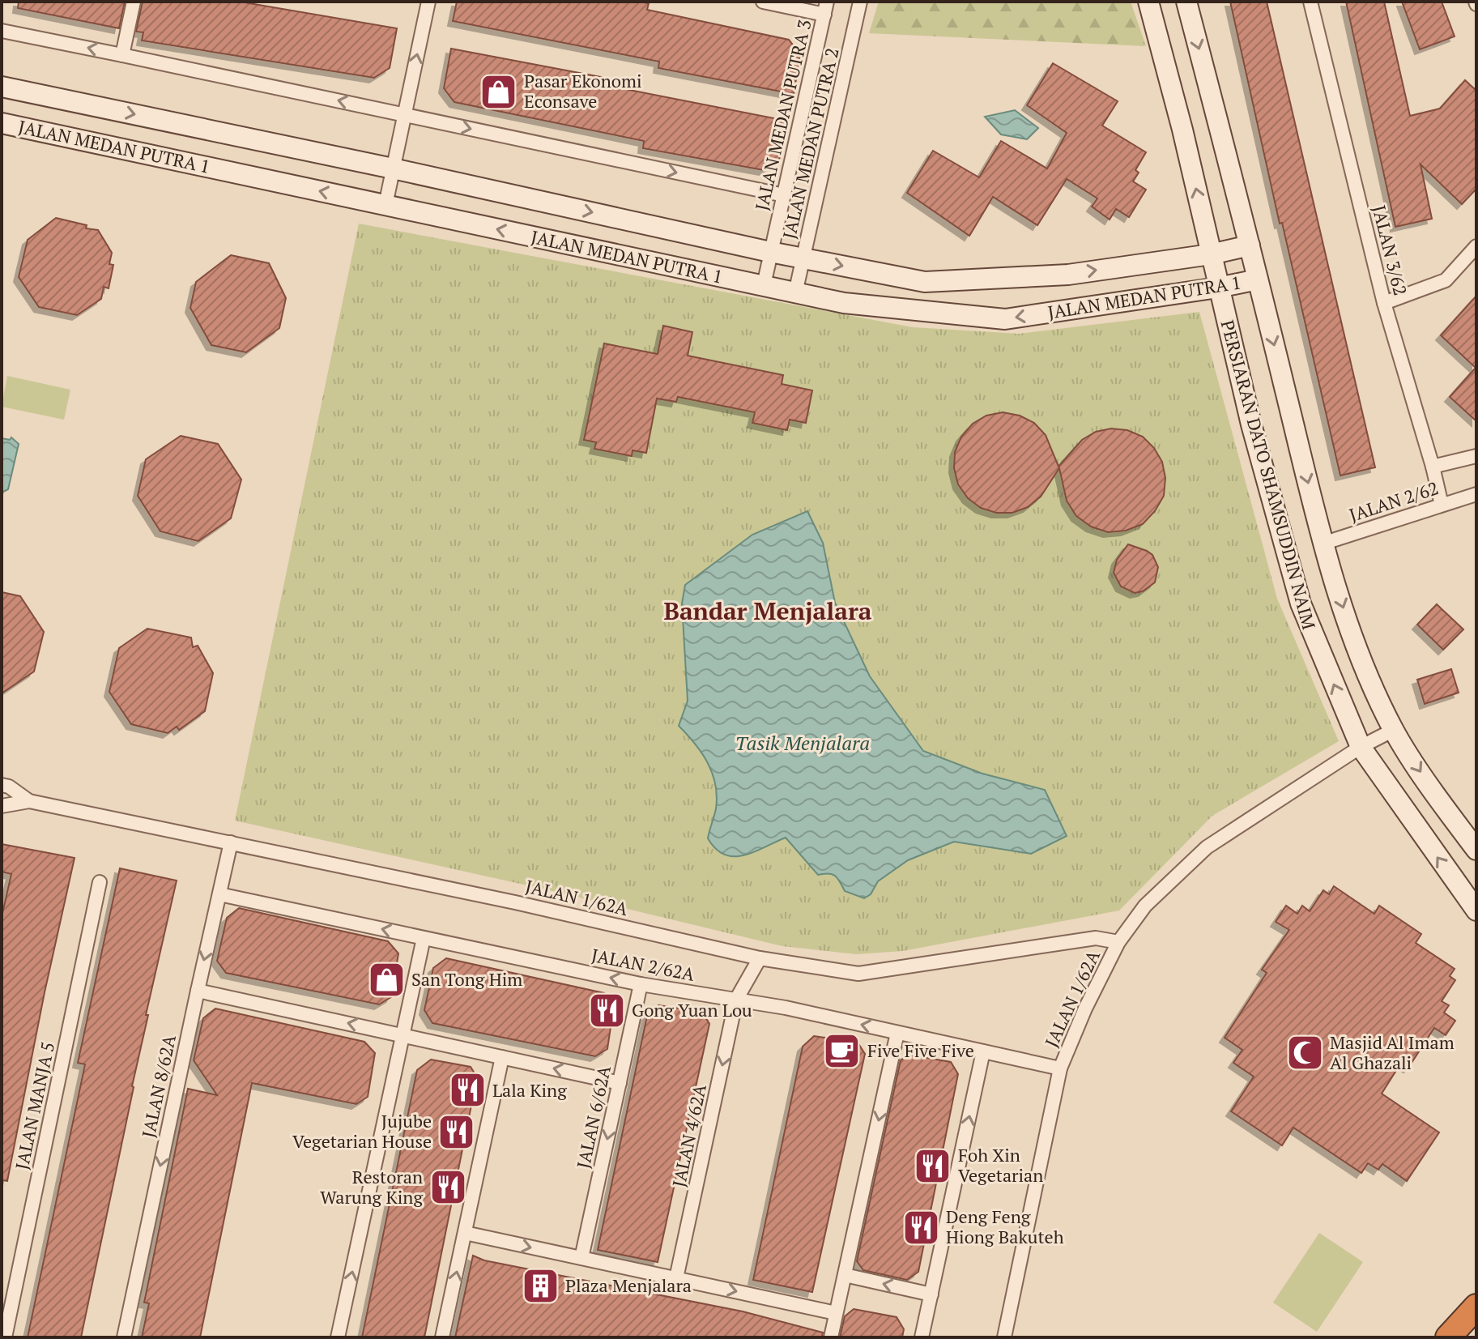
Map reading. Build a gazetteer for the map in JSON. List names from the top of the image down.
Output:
{
  "streets": {
    "street": [
      "JALAN MEDAN PUTRA 3",
      "JALAN MEDAN PUTRA 2",
      "JALAN MEDAN PUTRA 1",
      "JALAN 3/62",
      "PERSIARAN DATO SHAMSUDDIN NAIM",
      "JALAN 2/62",
      "JALAN 1/62A",
      "JALAN 2/62A",
      "JALAN 8/62A",
      "JALAN MANJA 5",
      "JALAN 6/62A",
      "JALAN 4/62A"
    ]
  },
  "crossings": [
    ["JALAN MEDAN PUTRA 3", "JALAN MEDAN PUTRA 1"],
    ["JALAN MEDAN PUTRA 2", "JALAN MEDAN PUTRA 1"],
    ["JALAN MEDAN PUTRA 1", "PERSIARAN DATO SHAMSUDDIN NAIM"],
    ["JALAN 3/62", "JALAN 2/62"],
    ["PERSIARAN DATO SHAMSUDDIN NAIM", "JALAN 2/62"],
    ["PERSIARAN DATO SHAMSUDDIN NAIM", "JALAN 1/62A"],
    ["JALAN 1/62A", "JALAN 2/62A"],
    ["JALAN 1/62A", "JALAN 8/62A"],
    ["JALAN 1/62A", "JALAN 4/62A"],
    ["JALAN 2/62A", "JALAN 8/62A"],
    ["JALAN 2/62A", "JALAN 6/62A"],
    ["JALAN 2/62A", "JALAN 4/62A"]
  ],
  "one_way": ["JALAN 8/62A", "JALAN 6/62A", "JALAN 4/62A"],
  "districts": ["Bandar Menjalara"],
  "water": ["Tasik Menjalara"],
  "places": {
    "shop": ["Pasar Ekonomi Econsave", "San Tong Him"],
    "restaurant": [
      "Gong Yuan Lou",
      "Lala King",
      "Jujube Vegetarian House",
      "Foh Xin Vegetarian",
      "Restoran Warung King",
      "Deng Feng Hiong Bakuteh"
    ],
    "cafe": ["Five Five Five"],
    "mosque": ["Masjid Al Imam Al Ghazali"],
    "building": ["Plaza Menjalara"]
  }
}
